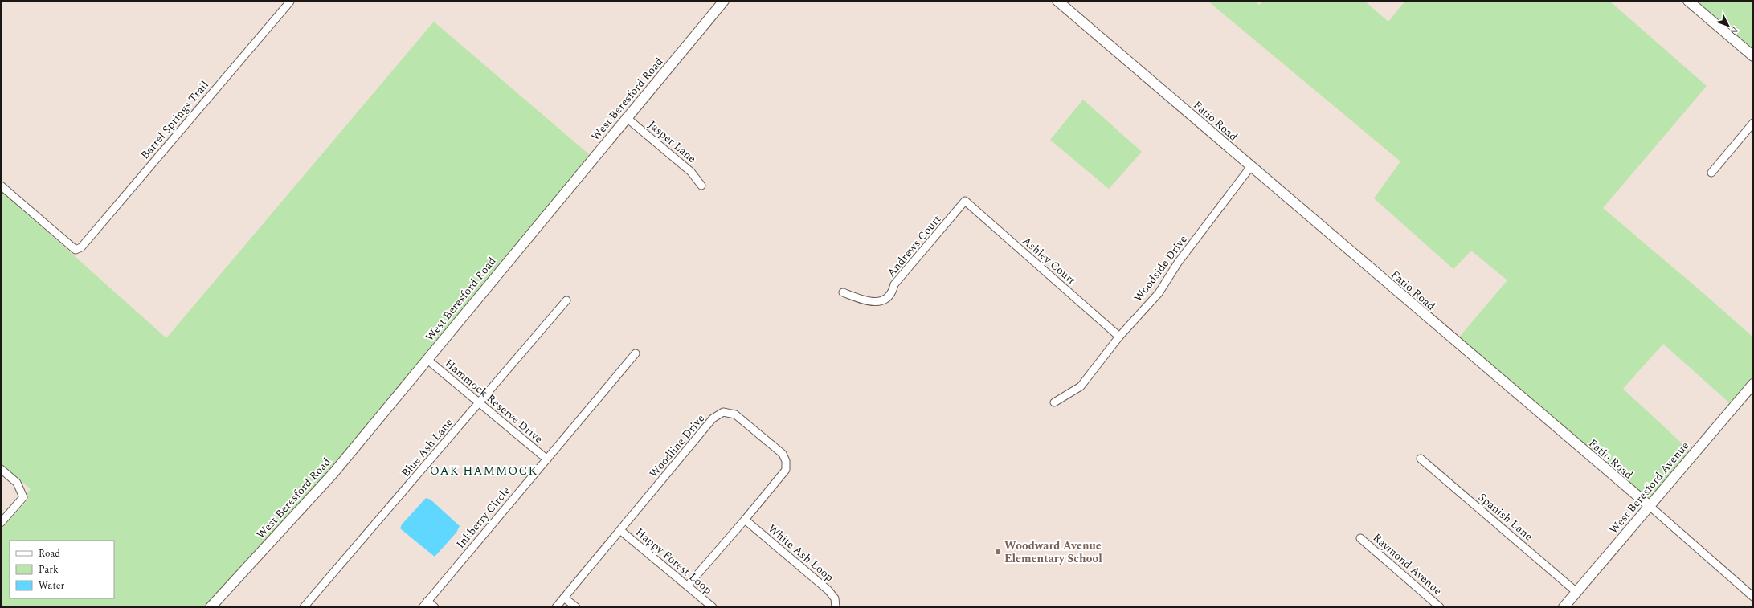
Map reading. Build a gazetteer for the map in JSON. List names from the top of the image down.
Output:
{
  "streets": {
    "street": [
      "West Beresford Road",
      "Barrel Springs Trail",
      "Fatio Road",
      "Jasper Lane",
      "Andrews Court",
      "Ashley Court",
      "Woodside Drive",
      "Hammock Reserve Drive",
      "Woodline Drive",
      "Blue Ash Lane",
      "West Beresford Avenue",
      "Spanish Lane",
      "Inkberry Circle",
      "White Ash Loop",
      "Happy Forest Loop",
      "Raymond Avenue"
    ]
  },
  "crossings": [
    ["West Beresford Road", "Jasper Lane"],
    ["West Beresford Road", "Hammock Reserve Drive"],
    ["Fatio Road", "Woodside Drive"],
    ["Fatio Road", "West Beresford Avenue"],
    ["Andrews Court", "Ashley Court"],
    ["Ashley Court", "Woodside Drive"],
    ["Hammock Reserve Drive", "Blue Ash Lane"],
    ["Hammock Reserve Drive", "Inkberry Circle"],
    ["Woodline Drive", "White Ash Loop"],
    ["Woodline Drive", "Happy Forest Loop"],
    ["West Beresford Avenue", "Spanish Lane"]
  ],
  "districts": ["OAK HAMMOCK"],
  "places": ["Woodward Avenue Elementary School"],
  "legend": ["Road", "Park", "Water"],
  "north": "bottom right"
}
